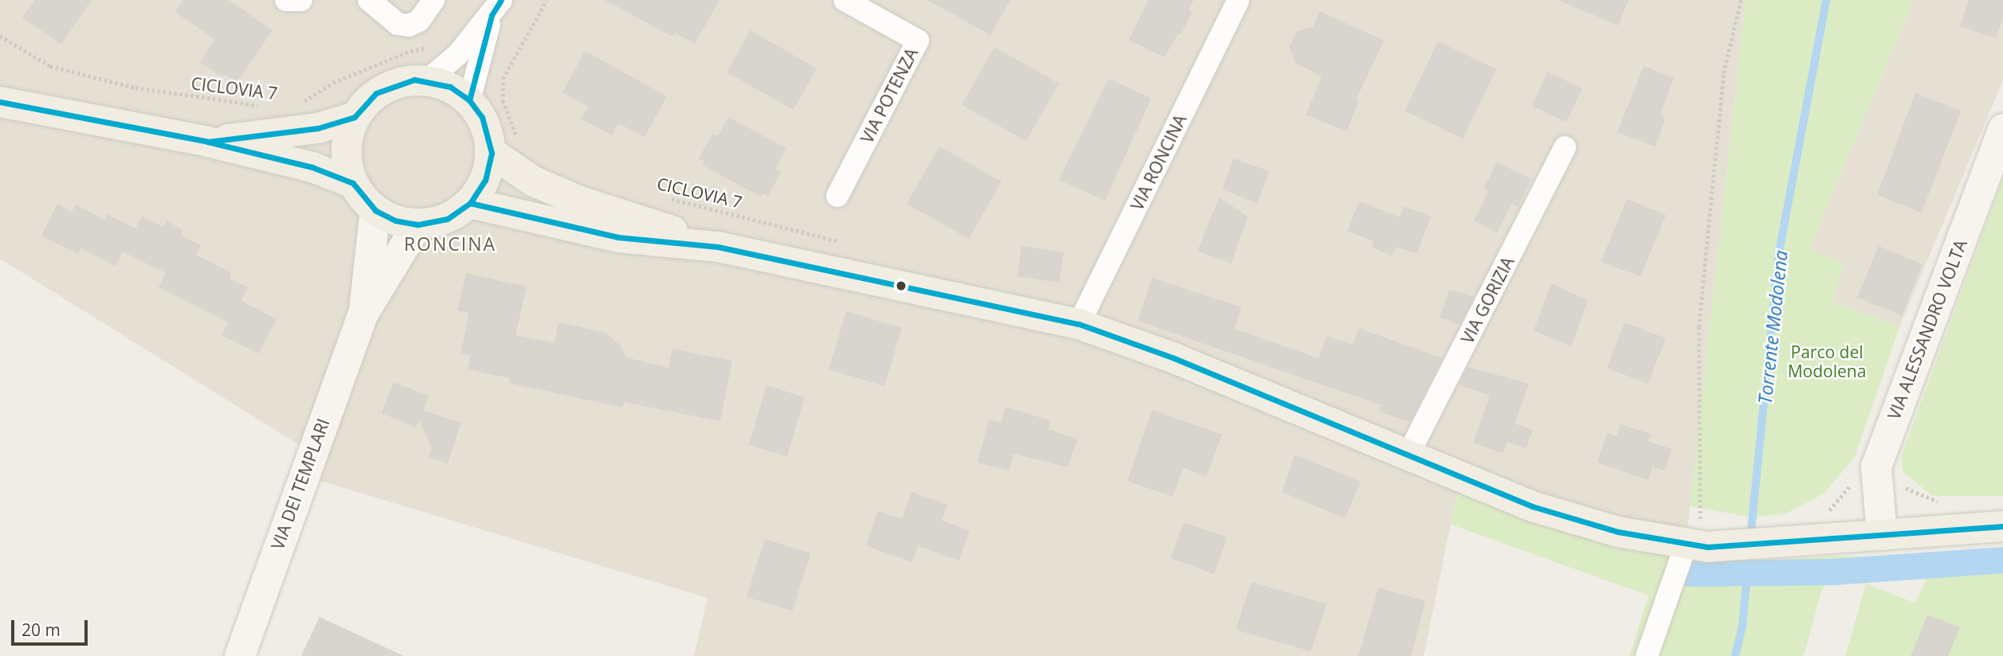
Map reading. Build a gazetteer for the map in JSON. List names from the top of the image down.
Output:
{
  "streets": {
    "street": [
      "VIA POTENZA",
      "VIA RONCINA",
      "VIA GORIZIA",
      "VIA ALESSANDRO VOLTA",
      "VIA DEI TEMPLARI"
    ],
    "path": ["CICLOVIA 7"]
  },
  "districts": ["RONCINA"],
  "water": ["Torrente Modolena"],
  "parks": ["Parco del Modolena"],
  "scale_bar": "20 m"
}
